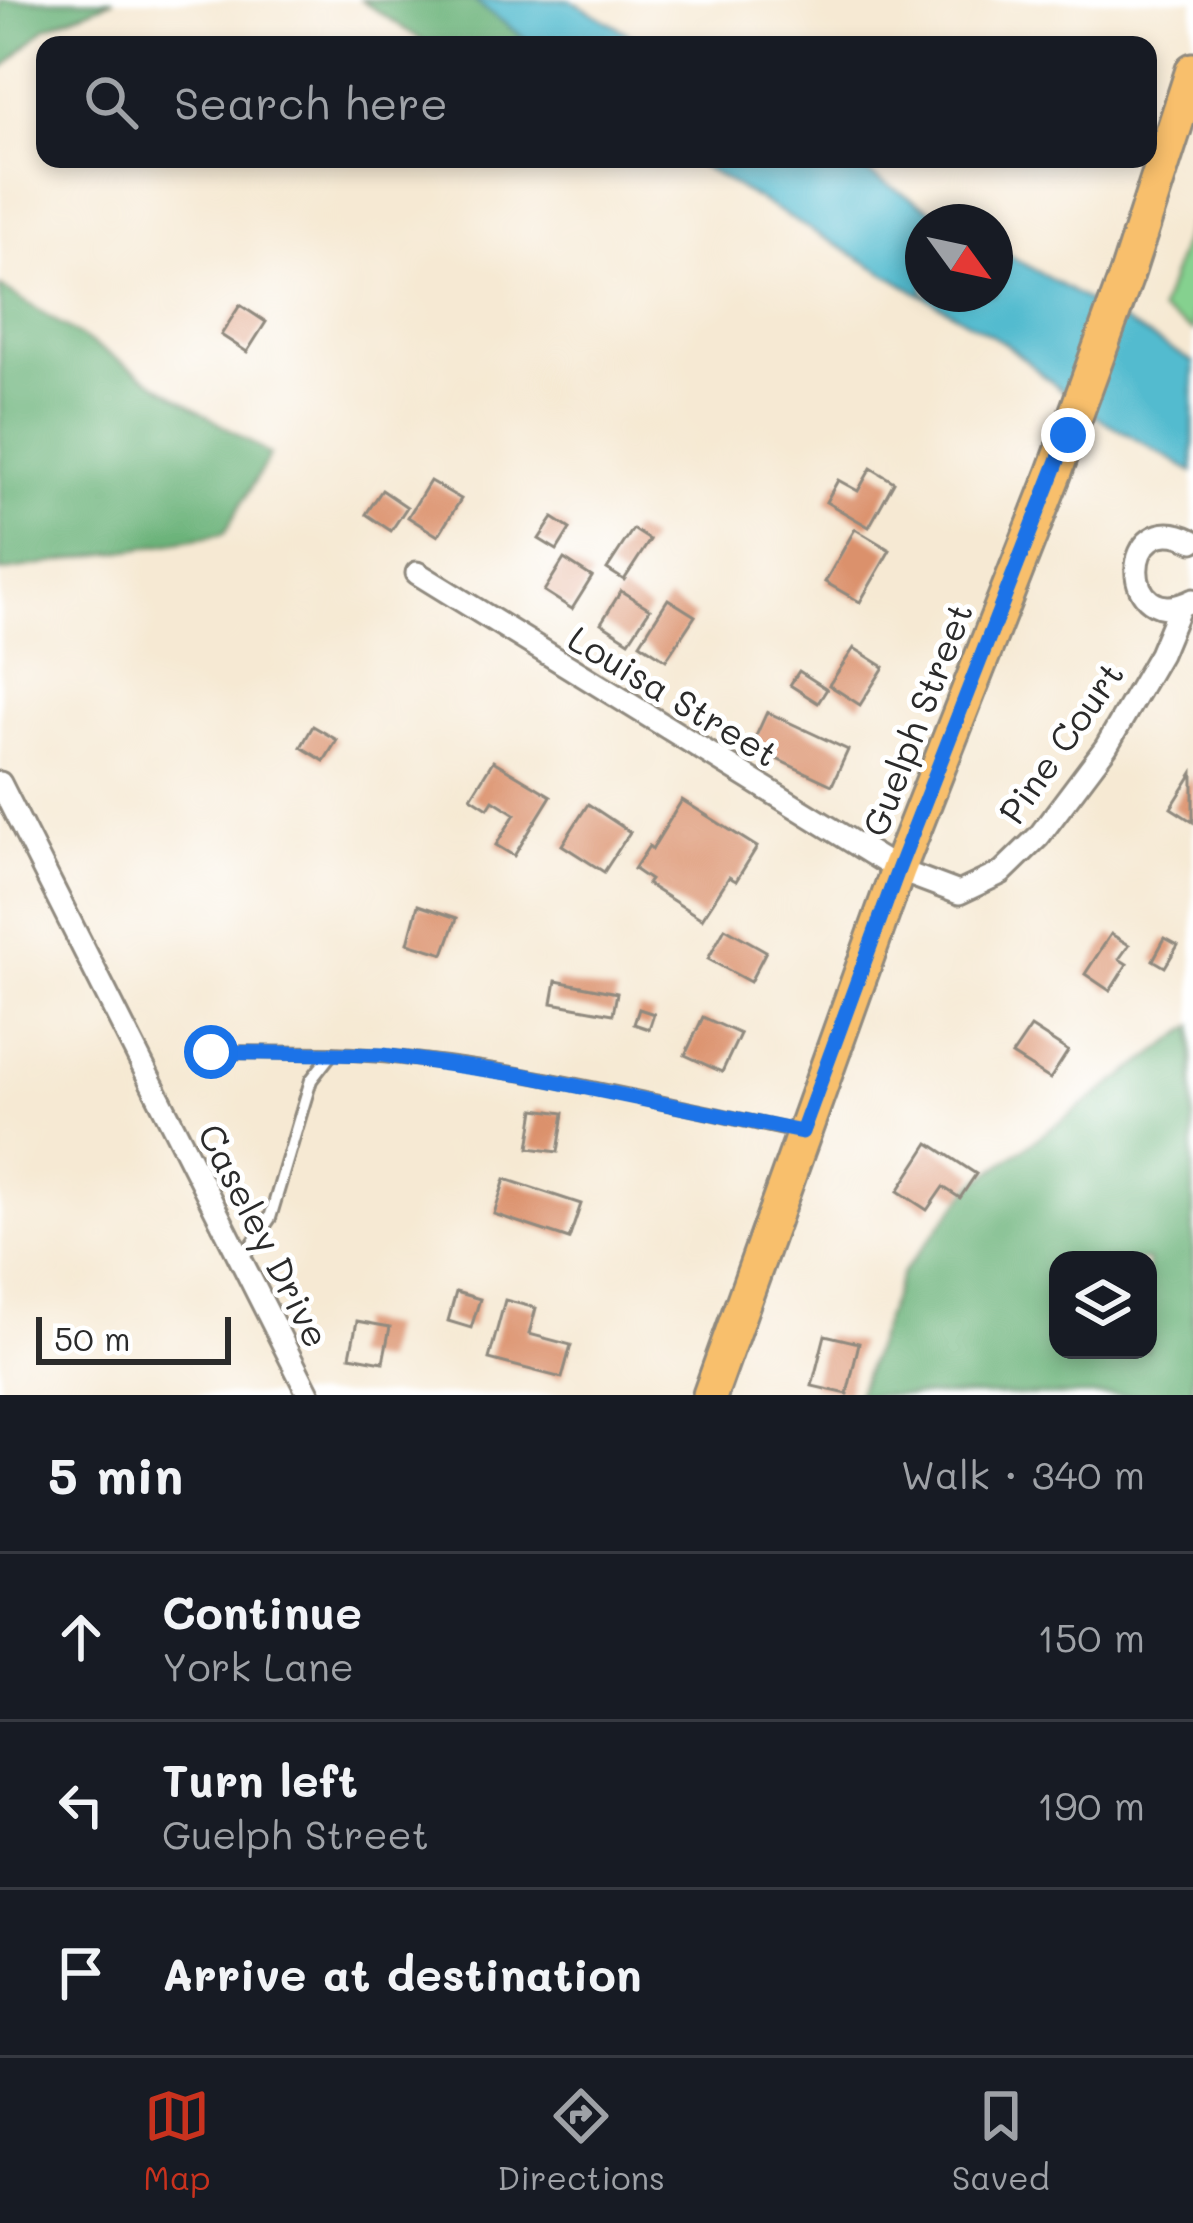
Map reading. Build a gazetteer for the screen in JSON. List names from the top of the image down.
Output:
{
  "streets": {
    "main road": ["Guelph Street"],
    "street": ["Louisa Street", "Pine Court", "Caseley Drive"]
  },
  "crossings": [
    ["Louisa Street", "Guelph Street"],
    ["Louisa Street", "Pine Court"],
    ["Guelph Street", "Pine Court"]
  ],
  "scale_bar": "50 m",
  "north": "bottom right",
  "page": {
    "search": "Search here",
    "scale": "50 m",
    "heading": ["5 min", "Walk · 340 m"],
    "list": [
      ["Continue", "York Lane", "150 m"],
      ["Turn left", "Guelph Street", "190 m"],
      "Arrive at destination"
    ],
    "nav": ["Map", "Directions", "Saved"]
  }
}
